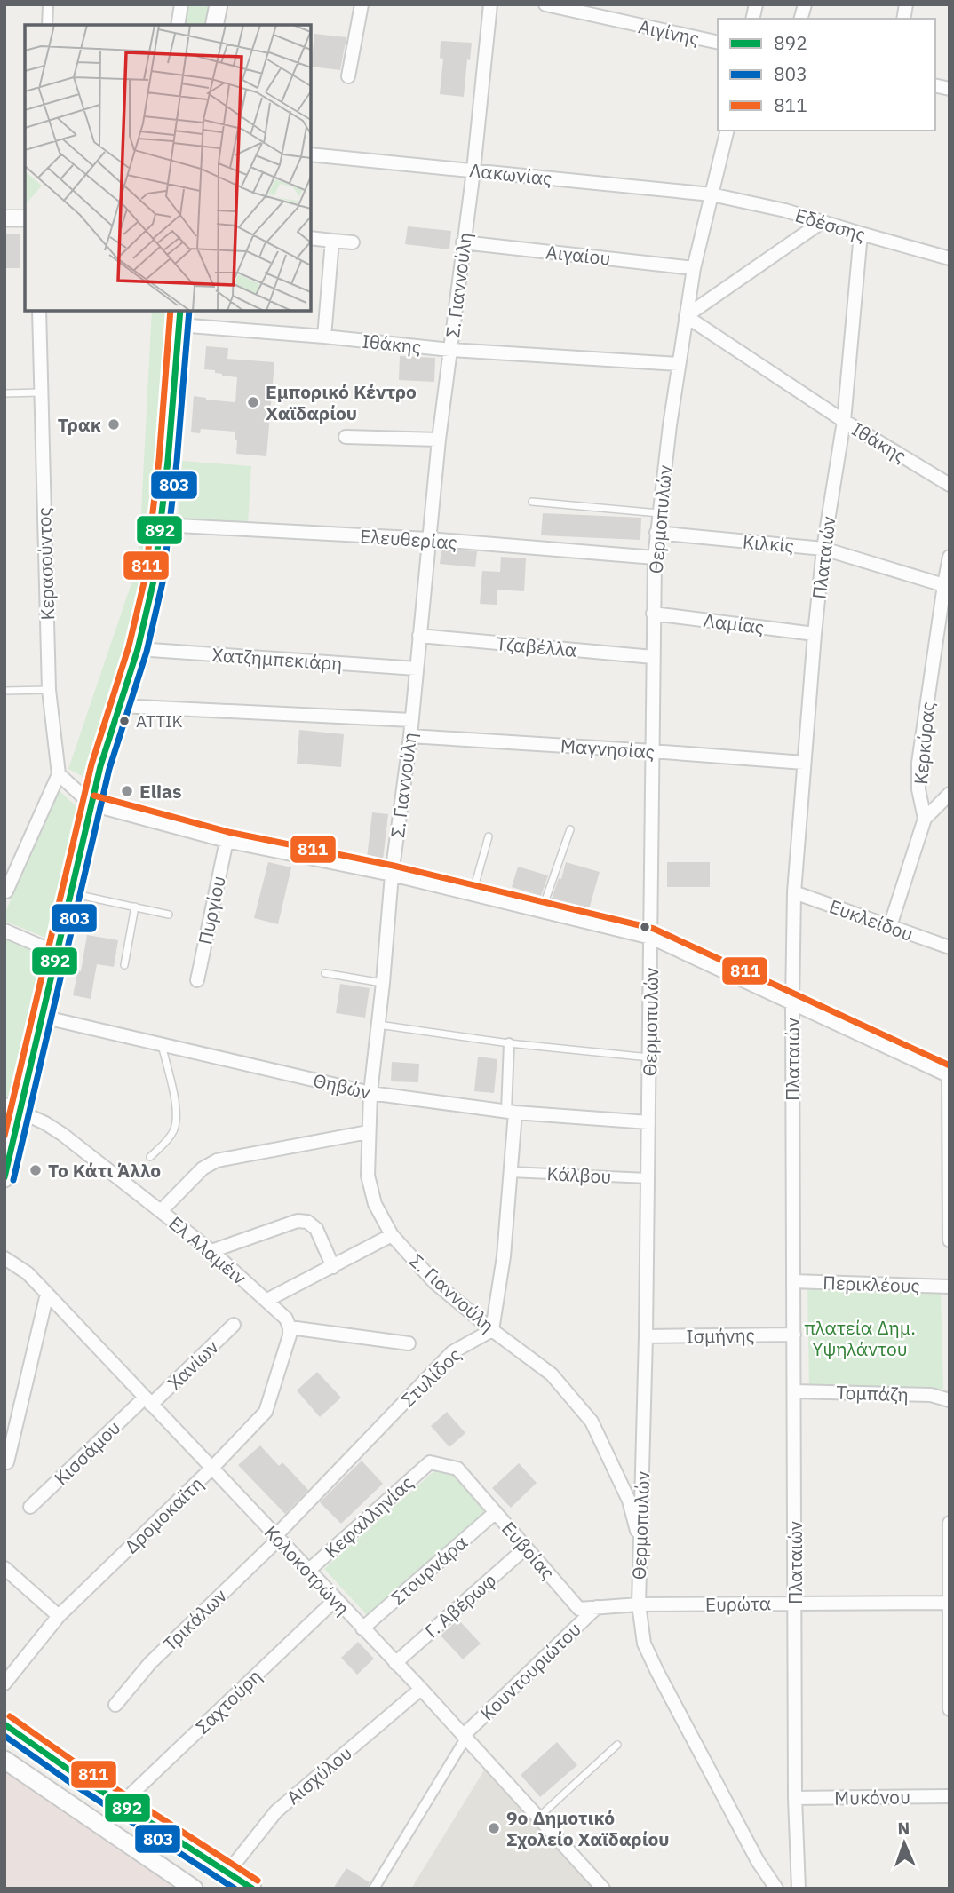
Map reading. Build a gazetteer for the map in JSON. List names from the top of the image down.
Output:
{
  "streets": {
    "street": [
      "Αιγίνης",
      "Λακωνίας",
      "Εδέσσης",
      "Αιγαίου",
      "Σ. Γιαννούλη",
      "Ιθάκης",
      "Θερμοπυλών",
      "Ελευθερίας",
      "Κιλκίς",
      "Πλαταιών",
      "Κερασούντος",
      "Λαμίας",
      "Τζαβέλλα",
      "Χατζημπεκιάρη",
      "Κερκύρας",
      "Μαγνησίας",
      "Πυργίου",
      "Ευκλείδου",
      "Θηβών",
      "Κάλβου",
      "Ελ Αλαμέιν",
      "Περικλέους",
      "Ισμήνης",
      "Χανίων",
      "Στυλίδος",
      "Τομπάζη",
      "Κισσάμου",
      "Δρομοκαϊτη",
      "Κεφαλληνίας",
      "Ευβοίας",
      "Κολοκοτρώνη",
      "Στουρνάρα",
      "Ευρώτα",
      "Γ. Αβέρωφ",
      "Τρικάλων",
      "Κουντουριώτου",
      "Σαχτούρη",
      "Αισχύλου",
      "Μυκόνου"
    ]
  },
  "crossings": [
    ["Λακωνίας", "Εδέσσης"],
    ["Λακωνίας", "Σ. Γιαννούλη"],
    ["Λακωνίας", "Θερμοπυλών"],
    ["Εδέσσης", "Θερμοπυλών"],
    ["Εδέσσης", "Πλαταιών"],
    ["Αιγαίου", "Σ. Γιαννούλη"],
    ["Αιγαίου", "Θερμοπυλών"],
    ["Σ. Γιαννούλη", "Ιθάκης"],
    ["Σ. Γιαννούλη", "Θερμοπυλών"],
    ["Σ. Γιαννούλη", "Ελευθερίας"],
    ["Σ. Γιαννούλη", "Τζαβέλλα"],
    ["Σ. Γιαννούλη", "Χατζημπεκιάρη"],
    ["Σ. Γιαννούλη", "Μαγνησίας"],
    ["Σ. Γιαννούλη", "Θηβών"],
    ["Σ. Γιαννούλη", "Στυλίδος"],
    ["Ιθάκης", "Θερμοπυλών"],
    ["Ιθάκης", "Πλαταιών"],
    ["Θερμοπυλών", "Ελευθερίας"],
    ["Θερμοπυλών", "Κιλκίς"],
    ["Θερμοπυλών", "Λαμίας"],
    ["Θερμοπυλών", "Τζαβέλλα"],
    ["Θερμοπυλών", "Μαγνησίας"],
    ["Θερμοπυλών", "Θηβών"],
    ["Θερμοπυλών", "Κάλβου"],
    ["Θερμοπυλών", "Ισμήνης"],
    ["Θερμοπυλών", "Ευβοίας"],
    ["Θερμοπυλών", "Ευρώτα"],
    ["Κιλκίς", "Πλαταιών"],
    ["Κιλκίς", "Κερκύρας"],
    ["Πλαταιών", "Λαμίας"],
    ["Πλαταιών", "Μαγνησίας"],
    ["Πλαταιών", "Ευκλείδου"],
    ["Πλαταιών", "Περικλέους"],
    ["Πλαταιών", "Ισμήνης"],
    ["Πλαταιών", "Τομπάζη"],
    ["Πλαταιών", "Ευρώτα"],
    ["Πλαταιών", "Μυκόνου"],
    ["Κερκύρας", "Ευκλείδου"],
    ["Ελ Αλαμέιν", "Δρομοκαϊτη"],
    ["Χανίων", "Κισσάμου"],
    ["Χανίων", "Κολοκοτρώνη"],
    ["Στυλίδος", "Κολοκοτρώνη"],
    ["Στυλίδος", "Τρικάλων"],
    ["Κισσάμου", "Κολοκοτρώνη"],
    ["Δρομοκαϊτη", "Κολοκοτρώνη"],
    ["Κεφαλληνίας", "Ευβοίας"],
    ["Κεφαλληνίας", "Κολοκοτρώνη"],
    ["Ευβοίας", "Στουρνάρα"],
    ["Ευβοίας", "Ευρώτα"],
    ["Ευβοίας", "Γ. Αβέρωφ"],
    ["Ευβοίας", "Κουντουριώτου"],
    ["Κολοκοτρώνη", "Στουρνάρα"],
    ["Κολοκοτρώνη", "Γ. Αβέρωφ"],
    ["Κολοκοτρώνη", "Τρικάλων"],
    ["Κολοκοτρώνη", "Κουντουριώτου"],
    ["Κολοκοτρώνη", "Σαχτούρη"],
    ["Κολοκοτρώνη", "Αισχύλου"]
  ],
  "parks": ["πλατεία Δημ. Υψηλάντου"],
  "places": [
    "Εμπορικό Κέντρο Χαϊδαρίου",
    "Τρακ",
    "ΑΤΤΙΚ",
    "Elias",
    "Το Κάτι Άλλο",
    "9ο Δημοτικό Σχολείο Χαϊδαρίου"
  ],
  "lines": ["transit line 892", "transit line 803", "transit line 811"],
  "legend": ["892", "803", "811"],
  "north": "top"
}
